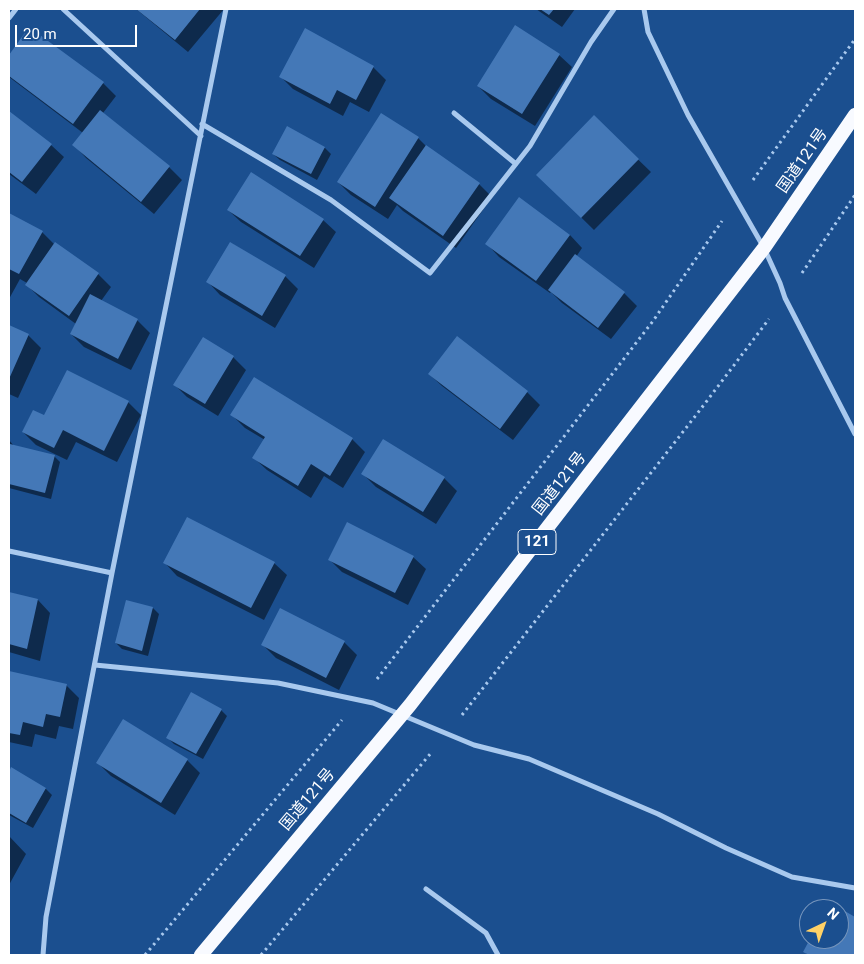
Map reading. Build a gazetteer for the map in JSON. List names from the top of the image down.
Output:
{
  "streets": {
    "highway": ["国道121号", "121"]
  },
  "scale_bar": "20 m",
  "north": "top right"
}
